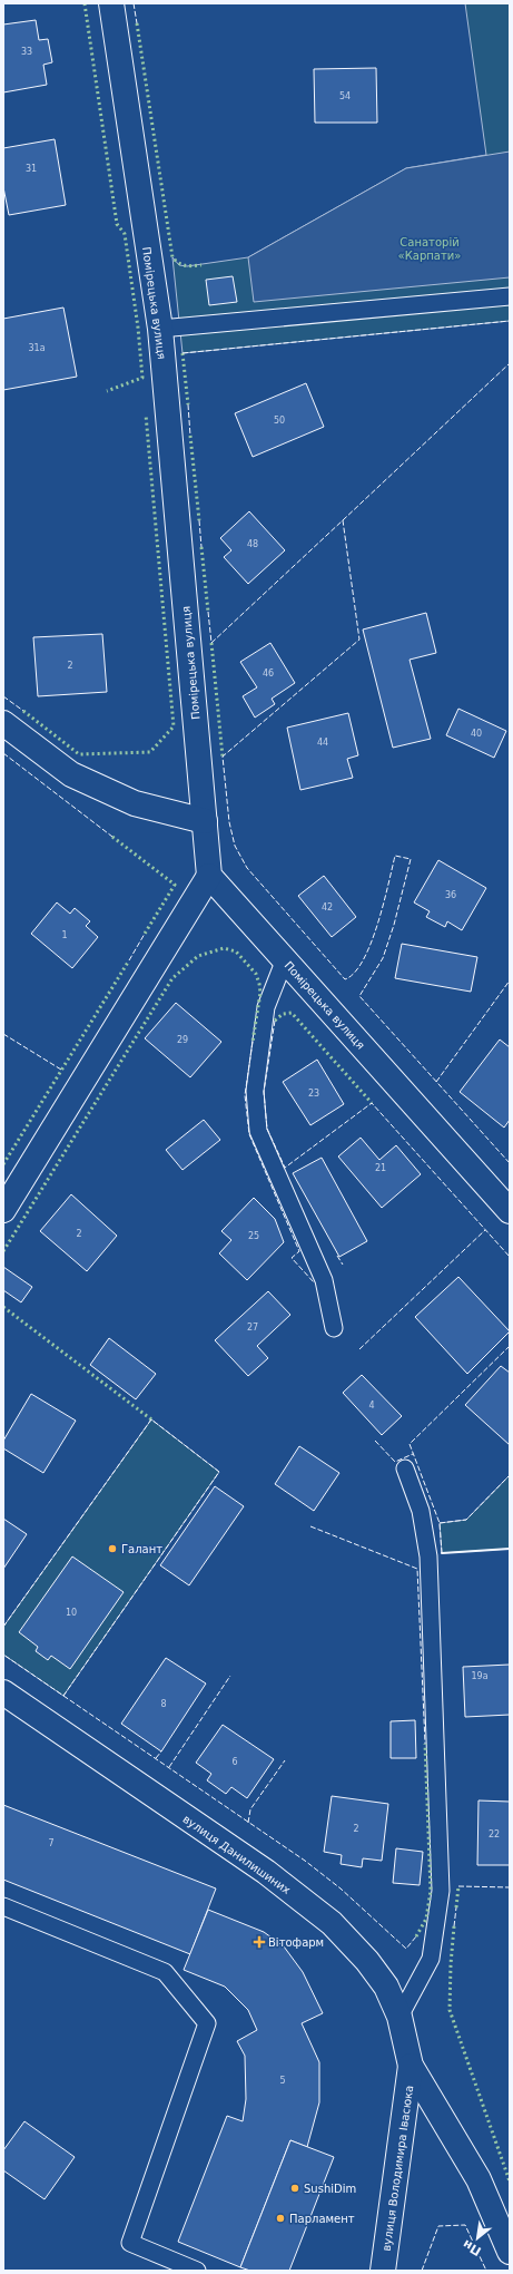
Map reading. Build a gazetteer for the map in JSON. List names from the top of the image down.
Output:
{
  "streets": {
    "street": ["Помірецька вулиця", "вулиця Данилишиних", "вулиця Володимира Івасюка"]
  },
  "crossings": [
    ["вулиця Данилишиних", "вулиця Володимира Івасюка"]
  ],
  "parks": ["Санаторій «Карпати»"],
  "places": {
    "other": ["Галант", "SushiDim", "Парламент"],
    "health": ["Вітофарм"]
  },
  "house_numbers": [
    "33",
    "54",
    "31",
    "31а",
    "50",
    "48",
    "2",
    "46",
    "40",
    "44",
    "36",
    "42",
    "1",
    "29",
    "23",
    "21",
    "2",
    "25",
    "27",
    "4",
    "10",
    "19а",
    "8",
    "6",
    "2",
    "22",
    "7",
    "5"
  ],
  "north": "bottom left"
}
